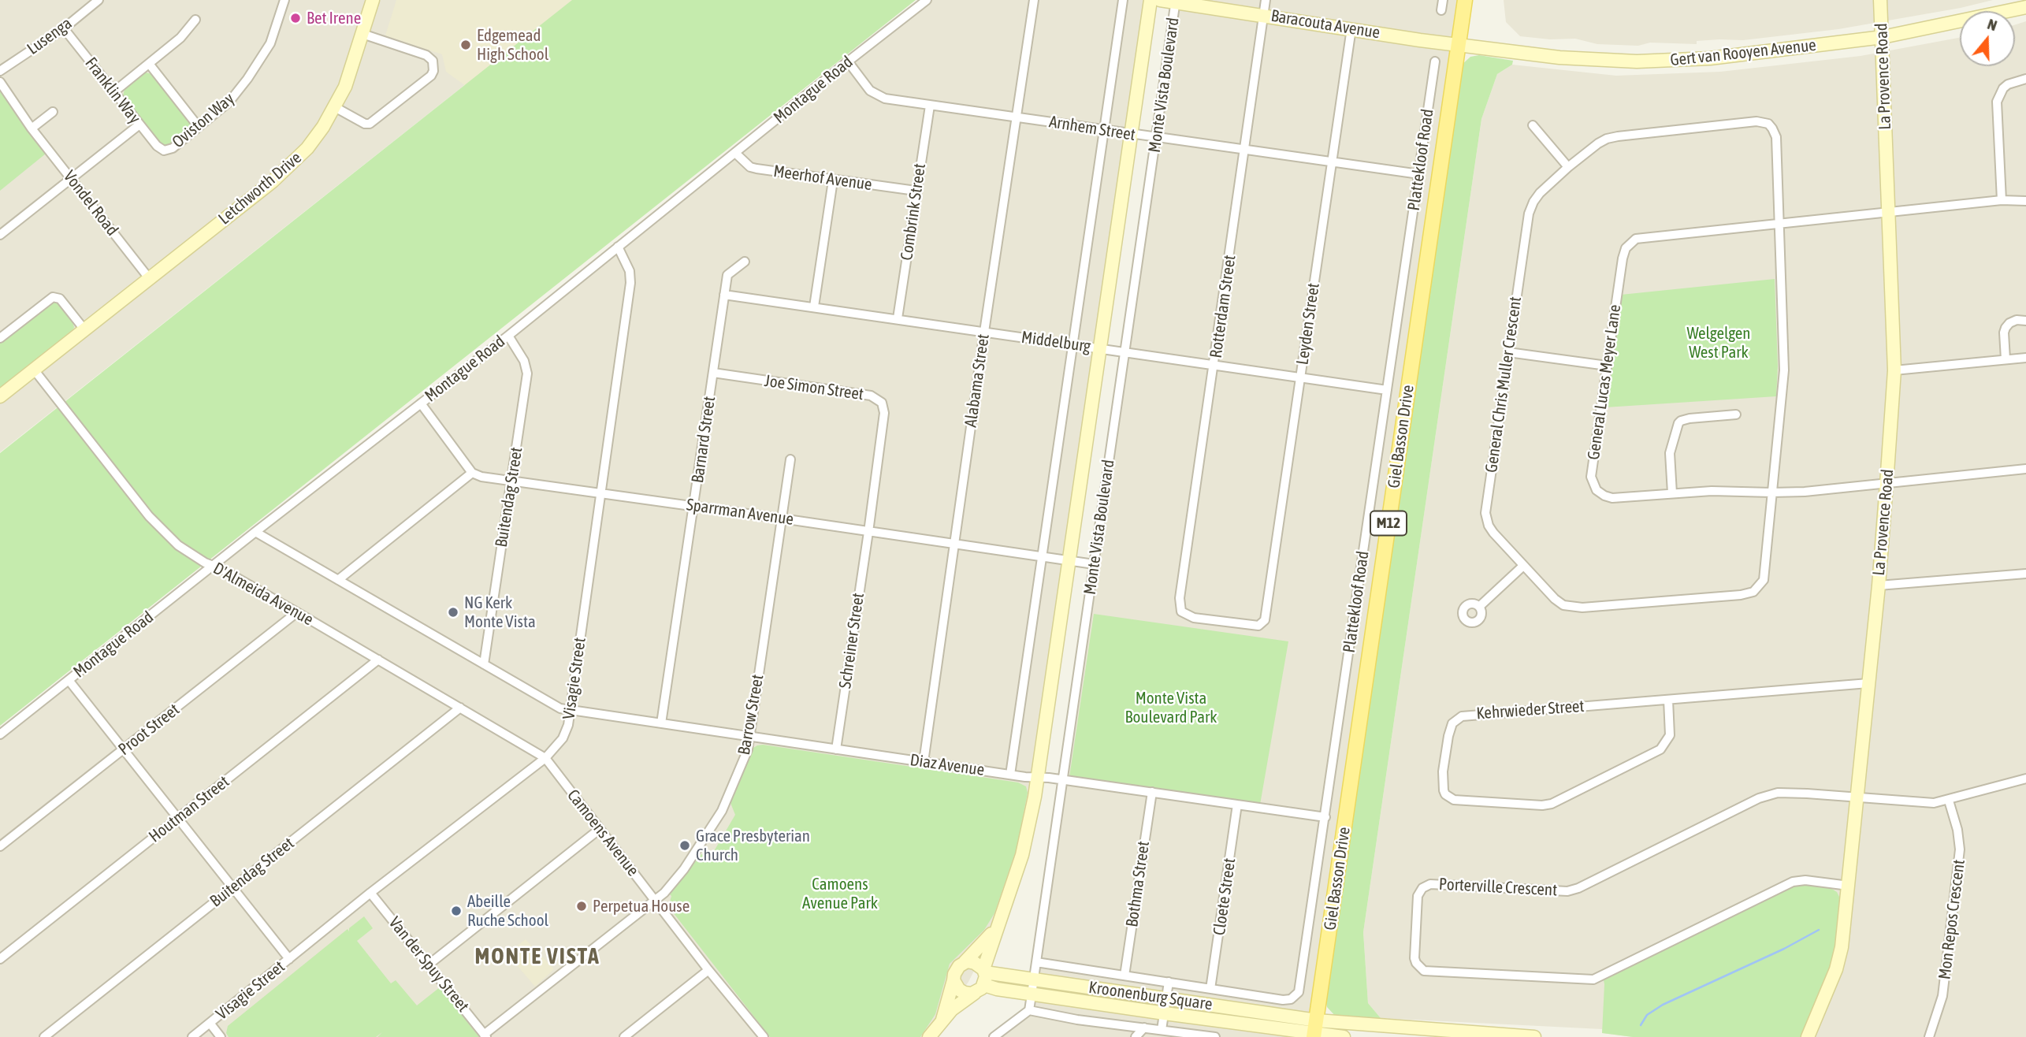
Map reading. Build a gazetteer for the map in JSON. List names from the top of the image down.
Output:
{
  "streets": {
    "main road": ["Giel Basson Drive", "M12"],
    "street": [
      "Baracouta Avenue",
      "Lusenga",
      "Gert van Rooyen Avenue",
      "La Provence Road",
      "Monte Vista Boulevard",
      "Montague Road",
      "Franklin Way",
      "Oviston Way",
      "Arnhem Street",
      "Plattekloof Road",
      "Meerhof Avenue",
      "Letchworth Drive",
      "Vondel Road",
      "Combrink Street",
      "Rotterdam Street",
      "Leyden Street",
      "Middelburg",
      "Alabama Street",
      "General Lucas Meyer Lane",
      "General Chris Muller Crescent",
      "Joe Simon Street",
      "Barnard Street",
      "Buitendag Street",
      "Sparrman Avenue",
      "D'Almeida Avenue",
      "Schreiner Street",
      "Visagie Street",
      "Kehrwieder Street",
      "Barrow Street",
      "Proot Street",
      "Diaz Avenue",
      "Houtman Street",
      "Camoens Avenue",
      "Bothma Street",
      "Porterville Crescent",
      "Cloete Street",
      "Mon Repos Crescent",
      "Van der Spuy Street",
      "Kroonenburg Square"
    ]
  },
  "crossings": [
    ["Baracouta Avenue", "Gert van Rooyen Avenue"],
    ["Baracouta Avenue", "Monte Vista Boulevard"],
    ["Baracouta Avenue", "Rotterdam Street"],
    ["Baracouta Avenue", "Leyden Street"],
    ["Baracouta Avenue", "Giel Basson Drive"],
    ["Lusenga", "Franklin Way"],
    ["Gert van Rooyen Avenue", "La Provence Road"],
    ["Gert van Rooyen Avenue", "Giel Basson Drive"],
    ["La Provence Road", "General Lucas Meyer Lane"],
    ["La Provence Road", "Kehrwieder Street"],
    ["La Provence Road", "Porterville Crescent"],
    ["Monte Vista Boulevard", "Arnhem Street"],
    ["Monte Vista Boulevard", "Middelburg"],
    ["Monte Vista Boulevard", "Sparrman Avenue"],
    ["Monte Vista Boulevard", "Diaz Avenue"],
    ["Monte Vista Boulevard", "Kroonenburg Square"],
    ["Montague Road", "Arnhem Street"],
    ["Montague Road", "Meerhof Avenue"],
    ["Montague Road", "Buitendag Street"],
    ["Montague Road", "D'Almeida Avenue"],
    ["Montague Road", "Visagie Street"],
    ["Franklin Way", "Oviston Way"],
    ["Arnhem Street", "Plattekloof Road"],
    ["Arnhem Street", "Combrink Street"],
    ["Arnhem Street", "Rotterdam Street"],
    ["Arnhem Street", "Leyden Street"],
    ["Arnhem Street", "Alabama Street"],
    ["Plattekloof Road", "Middelburg"],
    ["Plattekloof Road", "Diaz Avenue"],
    ["Plattekloof Road", "Kroonenburg Square"],
    ["Meerhof Avenue", "Combrink Street"],
    ["Letchworth Drive", "Vondel Road"],
    ["Letchworth Drive", "D'Almeida Avenue"],
    ["Combrink Street", "Middelburg"],
    ["Rotterdam Street", "Leyden Street"],
    ["Rotterdam Street", "Middelburg"],
    ["Leyden Street", "Middelburg"],
    ["Middelburg", "Alabama Street"],
    ["Middelburg", "Barnard Street"],
    ["Alabama Street", "Sparrman Avenue"],
    ["Alabama Street", "Diaz Avenue"],
    ["General Lucas Meyer Lane", "General Chris Muller Crescent"],
    ["Joe Simon Street", "Barnard Street"],
    ["Joe Simon Street", "Sparrman Avenue"],
    ["Joe Simon Street", "Schreiner Street"],
    ["Giel Basson Drive", "Kroonenburg Square"],
    ["Barnard Street", "Sparrman Avenue"],
    ["Barnard Street", "Diaz Avenue"],
    ["Buitendag Street", "Sparrman Avenue"],
    ["Buitendag Street", "D'Almeida Avenue"],
    ["Sparrman Avenue", "Schreiner Street"],
    ["Sparrman Avenue", "Visagie Street"],
    ["Sparrman Avenue", "Barrow Street"],
    ["D'Almeida Avenue", "Visagie Street"],
    ["D'Almeida Avenue", "Proot Street"],
    ["D'Almeida Avenue", "Houtman Street"],
    ["D'Almeida Avenue", "Camoens Avenue"],
    ["Schreiner Street", "Diaz Avenue"],
    ["Visagie Street", "Diaz Avenue"],
    ["Visagie Street", "Camoens Avenue"],
    ["Visagie Street", "Van der Spuy Street"],
    ["Barrow Street", "Diaz Avenue"],
    ["Barrow Street", "Camoens Avenue"],
    ["Barrow Street", "Van der Spuy Street"],
    ["Diaz Avenue", "Bothma Street"],
    ["Diaz Avenue", "Cloete Street"],
    ["Bothma Street", "Kroonenburg Square"],
    ["Porterville Crescent", "Mon Repos Crescent"],
    ["Cloete Street", "Kroonenburg Square"]
  ],
  "districts": ["MONTE VISTA"],
  "parks": ["Welgelgen West Park", "Monte Vista Boulevard Park", "Camoens Avenue Park"],
  "places": [
    "Bet Irene",
    "Edgemead High School",
    "NG Kerk Monte Vista",
    "Grace Presbyterian Church",
    "Perpetua House",
    "Abeille Ruche School"
  ],
  "north": "top"
}
